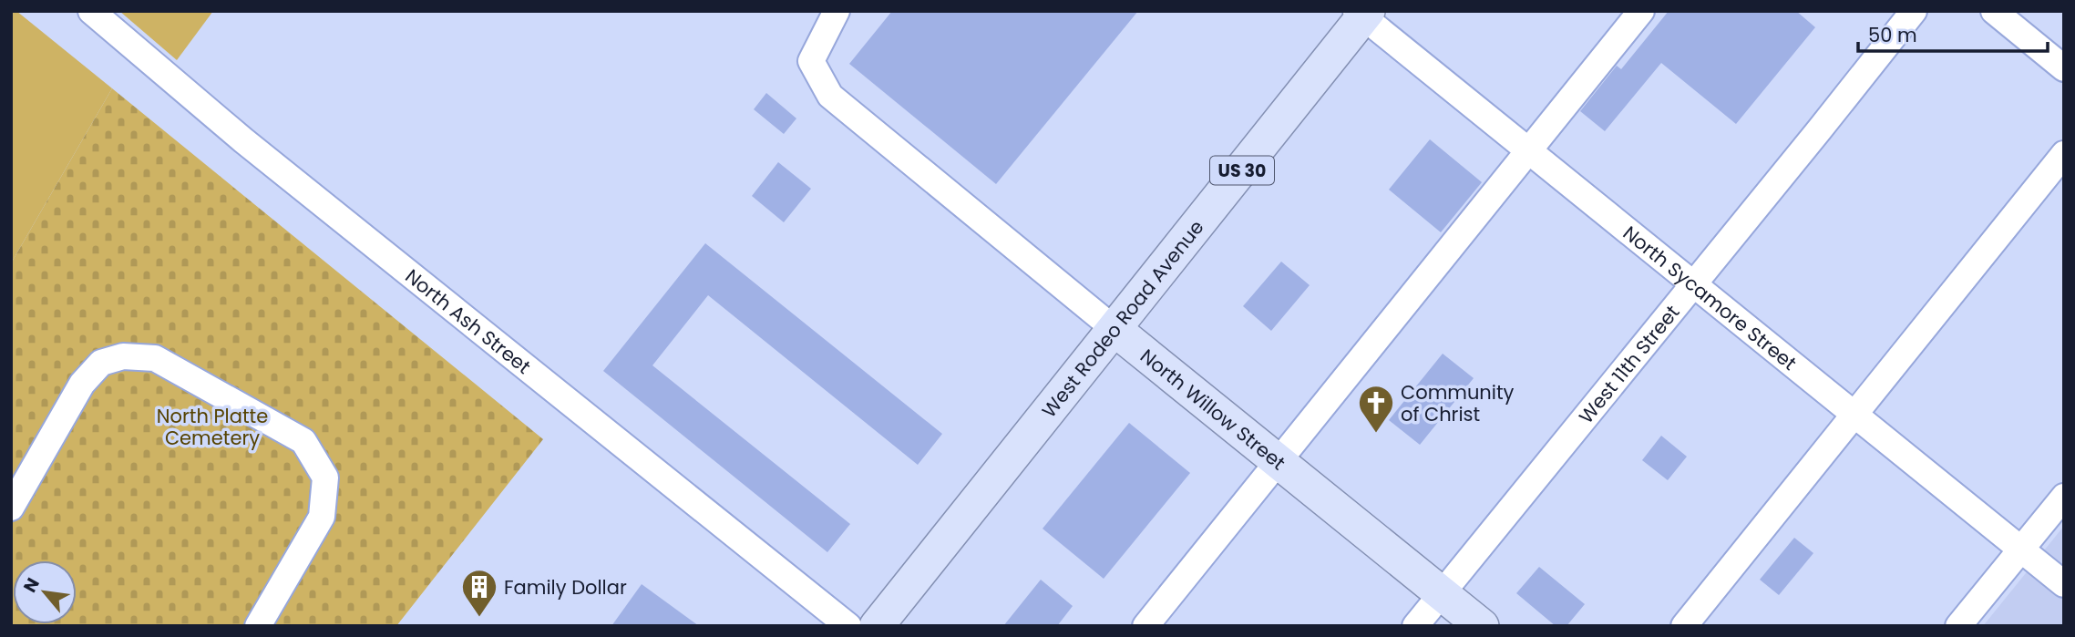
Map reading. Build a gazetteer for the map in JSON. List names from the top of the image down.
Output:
{
  "streets": {
    "main road": ["US 30", "West Rodeo Road Avenue", "North Willow Street"],
    "street": ["North Sycamore Street", "North Ash Street", "West 11th Street"]
  },
  "crossings": [
    ["North Sycamore Street", "West Rodeo Road Avenue"],
    ["North Sycamore Street", "West 11th Street"],
    ["West Rodeo Road Avenue", "North Willow Street"],
    ["West 11th Street", "North Willow Street"]
  ],
  "parks": ["North Platte Cemetery"],
  "places": {
    "church": ["Community of Christ"],
    "building": ["Family Dollar"]
  },
  "scale_bar": "50 m",
  "north": "top left"
}
